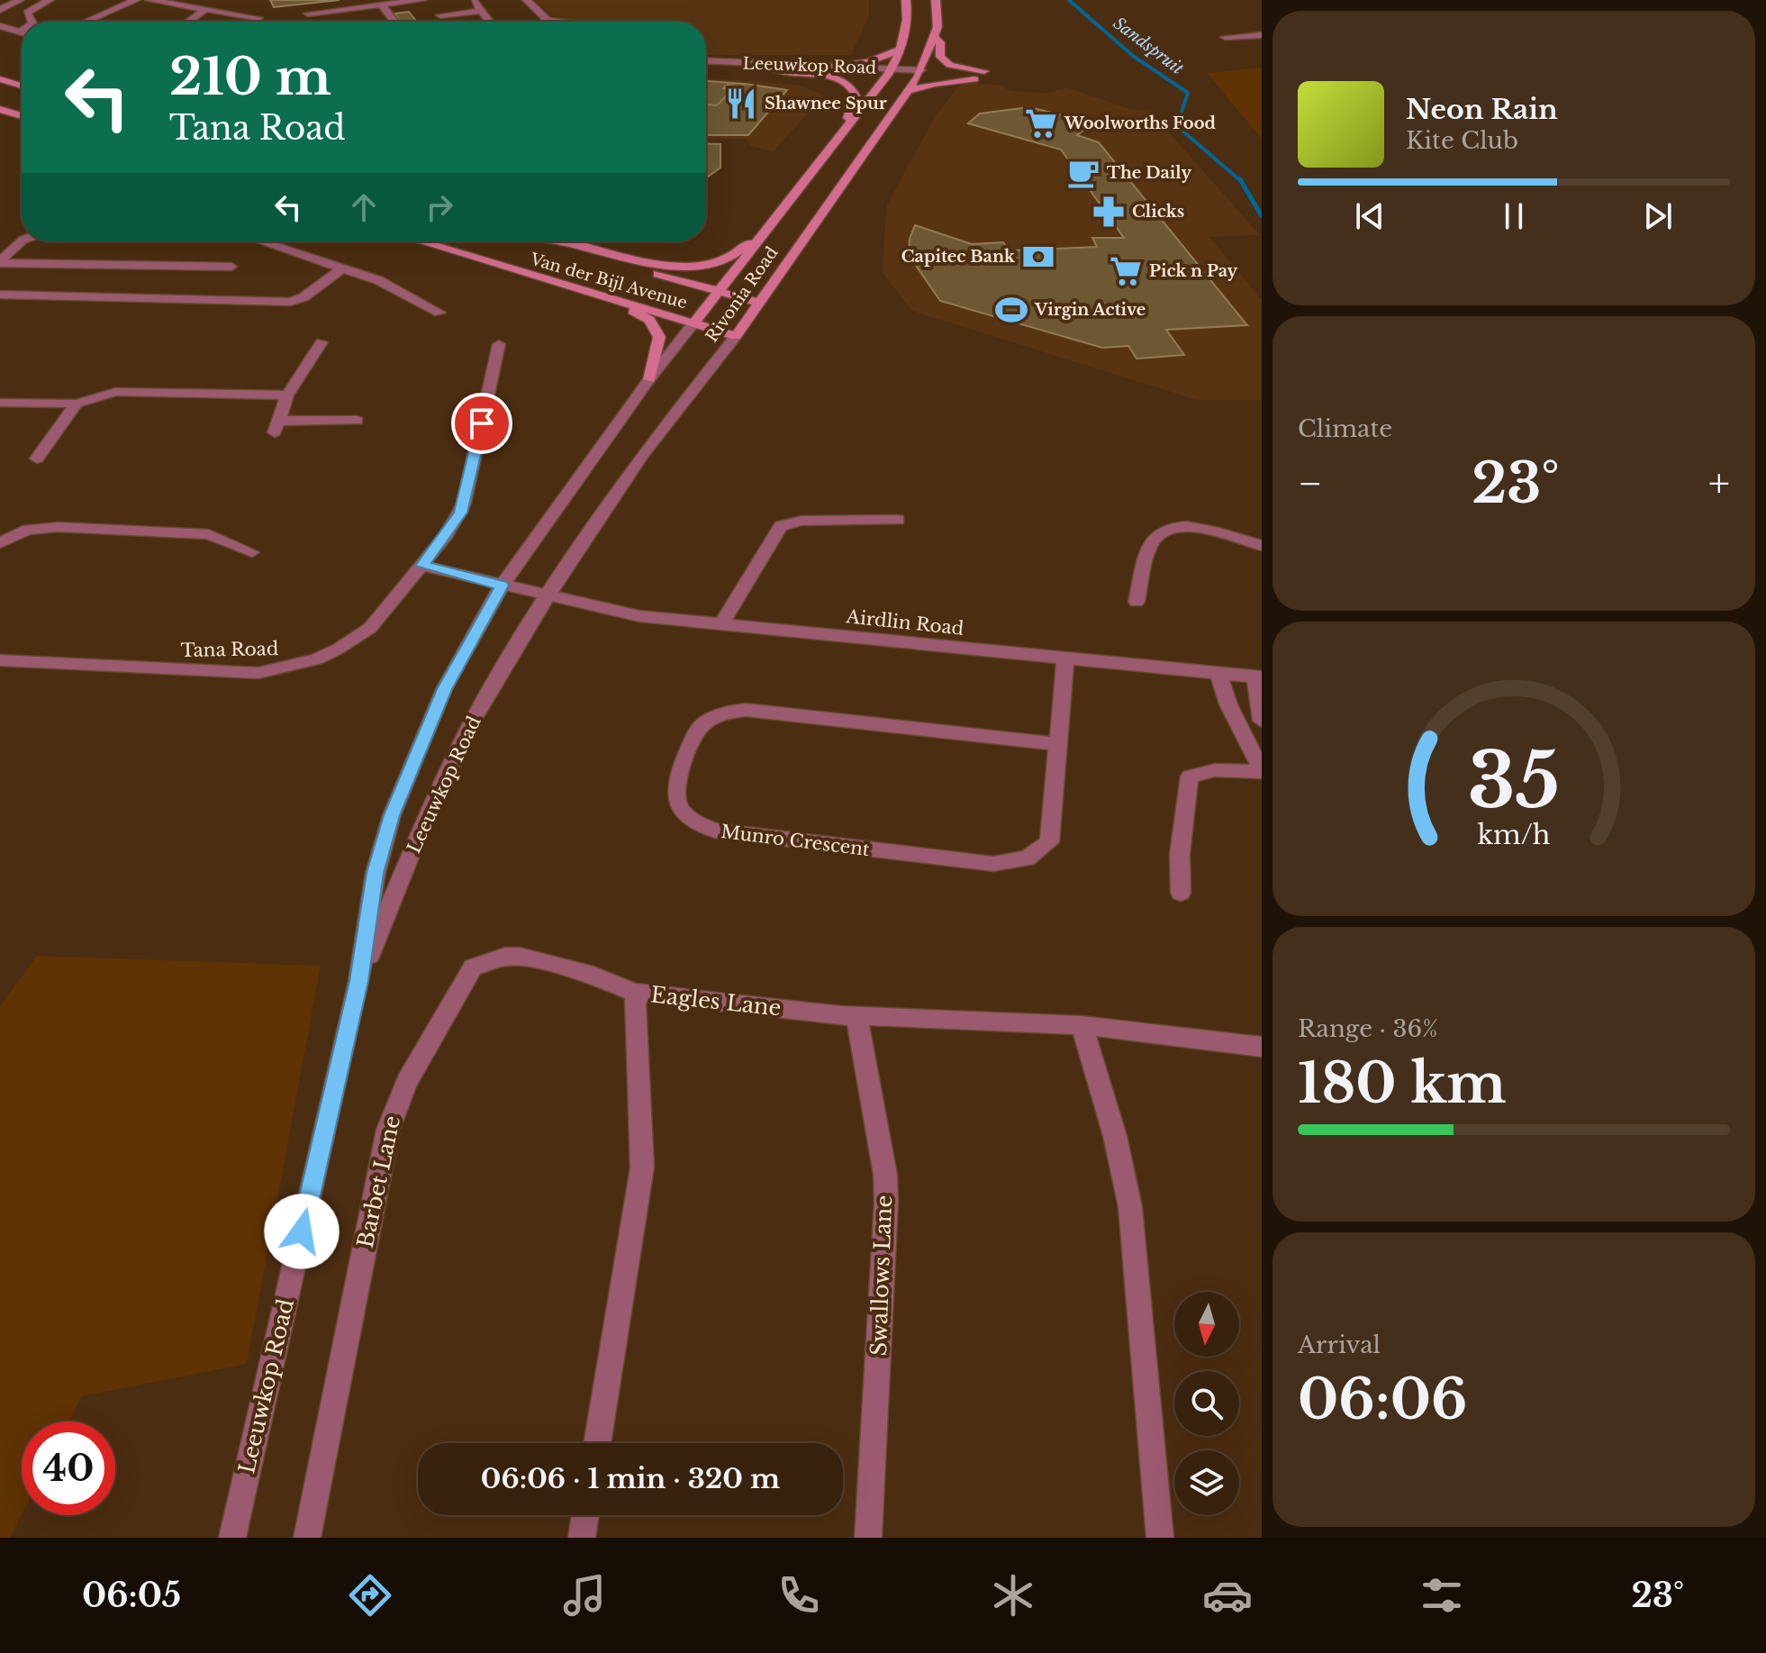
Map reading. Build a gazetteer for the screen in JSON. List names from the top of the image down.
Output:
{
  "streets": {
    "main road": ["Van der Bijl Avenue", "Rivonia Road"],
    "street": [
      "Leeuwkop Road",
      "Airdlin Road",
      "Tana Road",
      "Munro Crescent",
      "Eagles Lane",
      "Barbet Lane",
      "Swallows Lane"
    ]
  },
  "crossings": [
    ["Leeuwkop Road", "Rivonia Road"],
    ["Leeuwkop Road", "Airdlin Road"],
    ["Van der Bijl Avenue", "Rivonia Road"],
    ["Rivonia Road", "Airdlin Road"],
    ["Airdlin Road", "Munro Crescent"],
    ["Eagles Lane", "Barbet Lane"],
    ["Eagles Lane", "Swallows Lane"]
  ],
  "water": ["Sandspruit"],
  "places": {
    "restaurant": ["Shawnee Spur"],
    "supermarket": ["Woolworths Food", "Pick n Pay"],
    "cafe": ["The Daily"],
    "pharmacy": ["Clicks"],
    "bank": ["Capitec Bank"],
    "sports": ["Virgin Active"]
  },
  "north": "bottom",
  "page": {
    "turn": ["210 m", "Tana Road"],
    "song": ["Neon Rain", "Kite Club"],
    "tile": [
      "Climate",
      ["Range · 36%", "180 km"],
      ["Arrival", "06:06"]
    ],
    "heat": ["−", "23°", "+"],
    "limit": "40",
    "trip": "06:06 · 1 min · 320 m",
    "tabs": ["06:05", "23°"],
    "gauge": ["35", "km/h"]
  }
}
